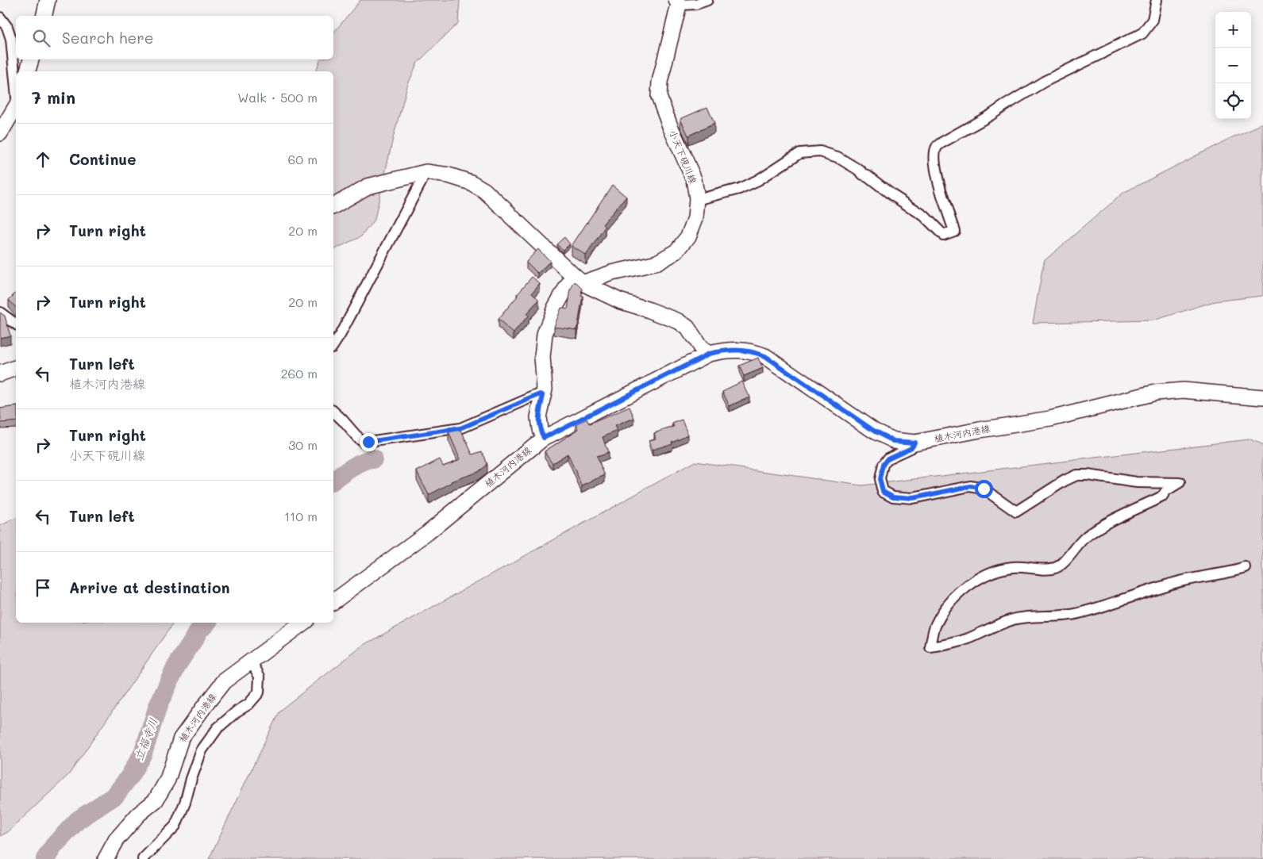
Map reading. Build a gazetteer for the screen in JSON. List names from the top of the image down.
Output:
{
  "streets": {
    "main road": ["小天下硯川線", "植木河内港線"]
  },
  "water": ["立福寺川"],
  "page": {
    "map_buttons": ["+", "−"],
    "search": "Search here",
    "heading": ["7 min", "Walk · 500 m"],
    "list": [
      ["Continue", "60 m"],
      ["Turn right", "20 m"],
      ["Turn right", "20 m"],
      ["Turn left", "植木河内港線", "260 m"],
      ["Turn right", "小天下硯川線", "30 m"],
      ["Turn left", "110 m"],
      "Arrive at destination"
    ]
  }
}
